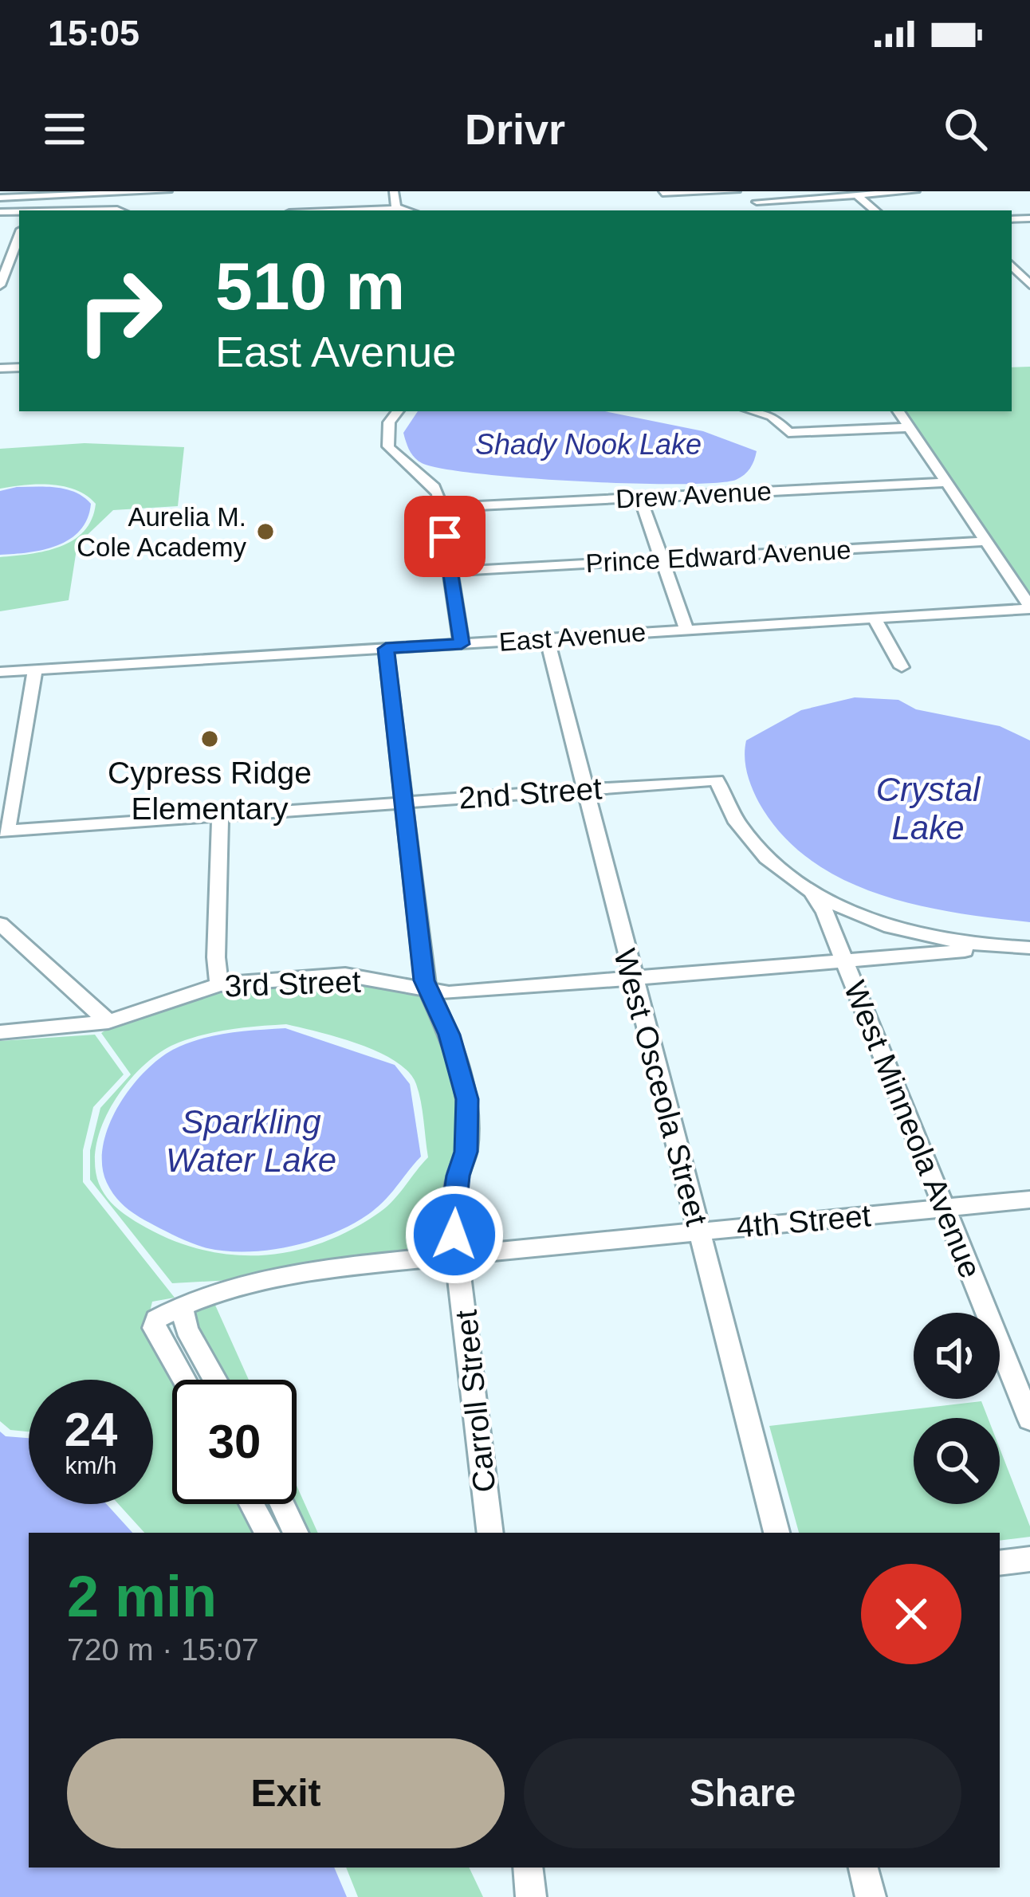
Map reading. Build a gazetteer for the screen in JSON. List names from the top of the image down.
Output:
{
  "streets": {
    "street": [
      "Drew Avenue",
      "Prince Edward Avenue",
      "East Avenue",
      "2nd Street",
      "3rd Street",
      "West Osceola Street",
      "West Minneola Avenue",
      "4th Street",
      "Carroll Street"
    ]
  },
  "crossings": [
    ["East Avenue", "West Osceola Street"],
    ["East Avenue", "Carroll Street"],
    ["2nd Street", "West Osceola Street"],
    ["2nd Street", "West Minneola Avenue"],
    ["2nd Street", "Carroll Street"],
    ["3rd Street", "West Osceola Street"],
    ["3rd Street", "West Minneola Avenue"],
    ["3rd Street", "Carroll Street"],
    ["West Osceola Street", "4th Street"],
    ["West Minneola Avenue", "4th Street"],
    ["4th Street", "Carroll Street"]
  ],
  "water": ["Shady Nook Lake", "Crystal Lake", "Sparkling Water Lake"],
  "places": ["Aurelia M. Cole Academy", "Cypress Ridge Elementary"],
  "page": {
    "status": "15:05",
    "header": "Drivr",
    "turn": ["510 m", "East Avenue"],
    "speed": "24 km/h",
    "limit": "30",
    "heading": ["2 min", "720 m · 15:07"],
    "buttons": ["Exit", "Share"]
  }
}
